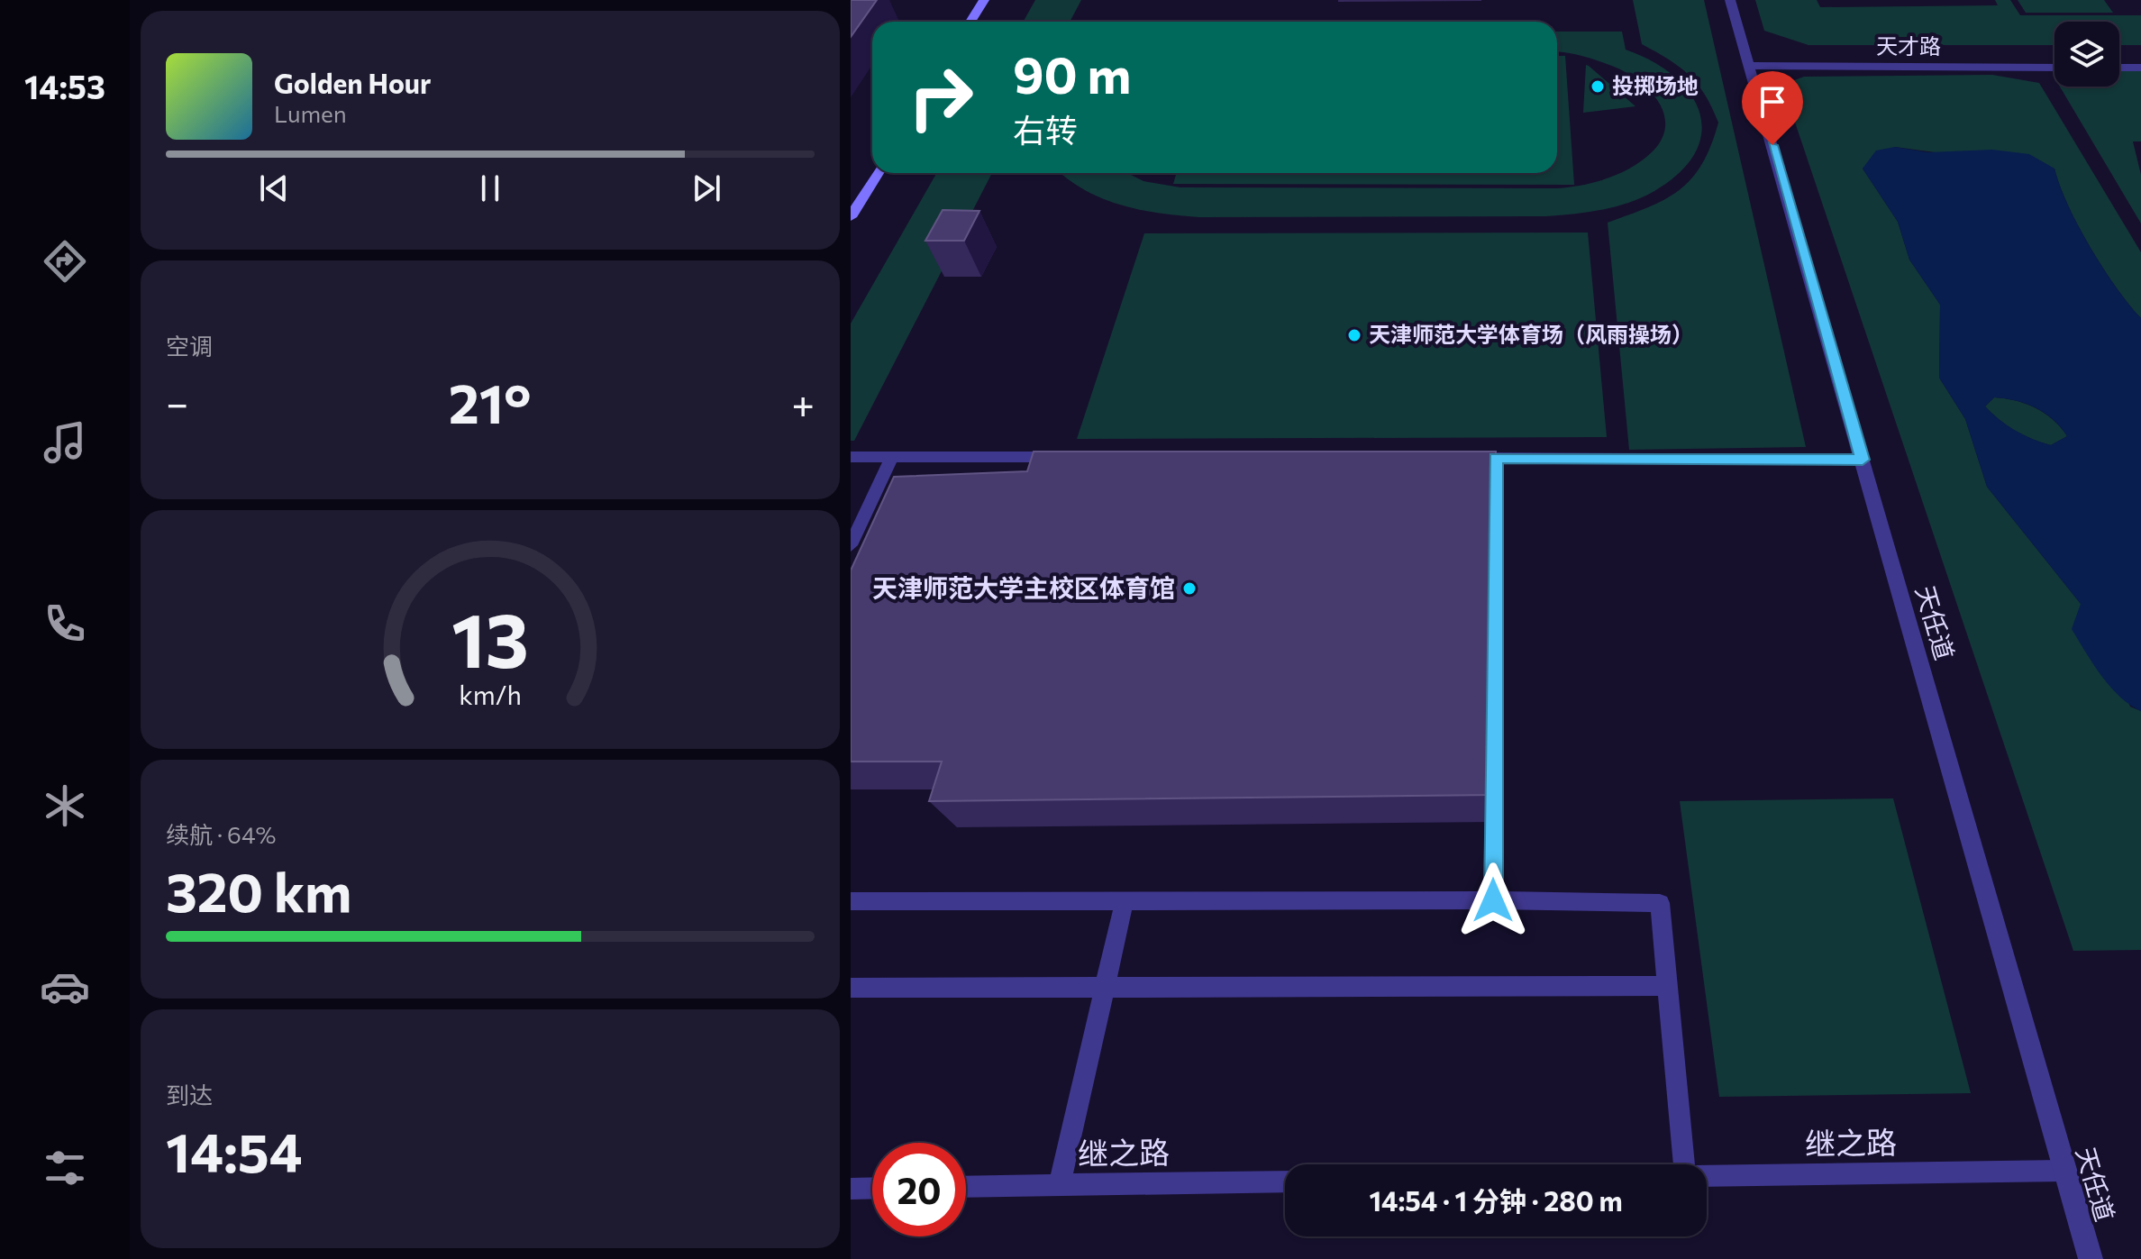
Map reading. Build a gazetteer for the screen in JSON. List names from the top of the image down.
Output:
{
  "streets": {
    "street": ["天才路", "天任道"],
    "lane": ["继之路"]
  },
  "crossings": [
    ["天才路", "天任道"],
    ["天任道", "继之路"]
  ],
  "places": ["投掷场地", "天津师范大学体育场（风雨操场）", "天津师范大学主校区体育馆"],
  "page": {
    "tabs": "14:53",
    "turn": ["90 m", "右转"],
    "song": ["Golden Hour", "Lumen"],
    "tile": [
      "空调",
      ["续航 · 64%", "320 km"],
      ["到达", "14:54"]
    ],
    "heat": ["−", "21°", "+"],
    "limit": "20",
    "trip": "14:54 · 1 分钟 · 280 m",
    "gauge": ["13", "km/h"]
  }
}
